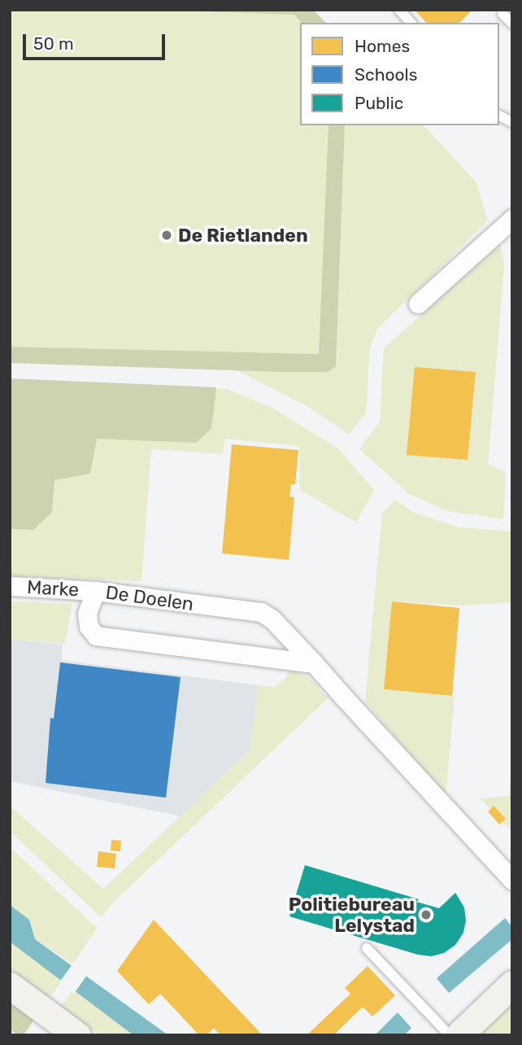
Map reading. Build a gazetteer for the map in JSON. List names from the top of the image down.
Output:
{
  "streets": {
    "street": ["Marke", "De Doelen"]
  },
  "crossings": [
    ["Marke", "De Doelen"]
  ],
  "places": ["De Rietlanden", "Politiebureau Lelystad"],
  "legend": ["Homes", "Schools", "Public"],
  "scale_bar": "50 m"
}
